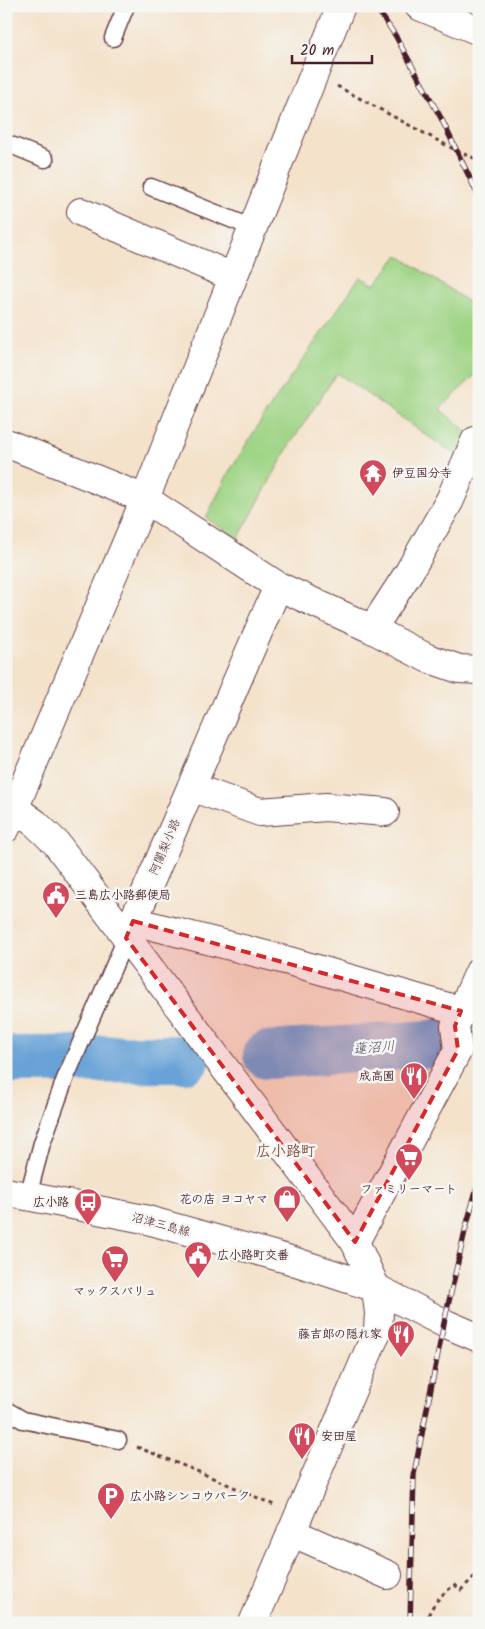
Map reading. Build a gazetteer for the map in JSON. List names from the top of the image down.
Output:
{
  "streets": {
    "street": ["阿闍梨小路", "沼津三島線"]
  },
  "crossings": [
    ["阿闍梨小路", "沼津三島線"]
  ],
  "districts": ["広小路町"],
  "water": ["蓮沼川"],
  "places": {
    "temple": ["伊豆国分寺"],
    "public building": ["三島広小路郵便局", "広小路町交番"],
    "restaurant": ["成高園", "藤吉郎の隠れ家", "安田屋"],
    "supermarket": ["ファミリーマート", "マックスバリュ"],
    "shop": ["花の店 ヨコヤマ"],
    "bus stop": ["広小路"],
    "parking": ["広小路シンコウパーク"]
  },
  "scale_bar": "20 m"
}
